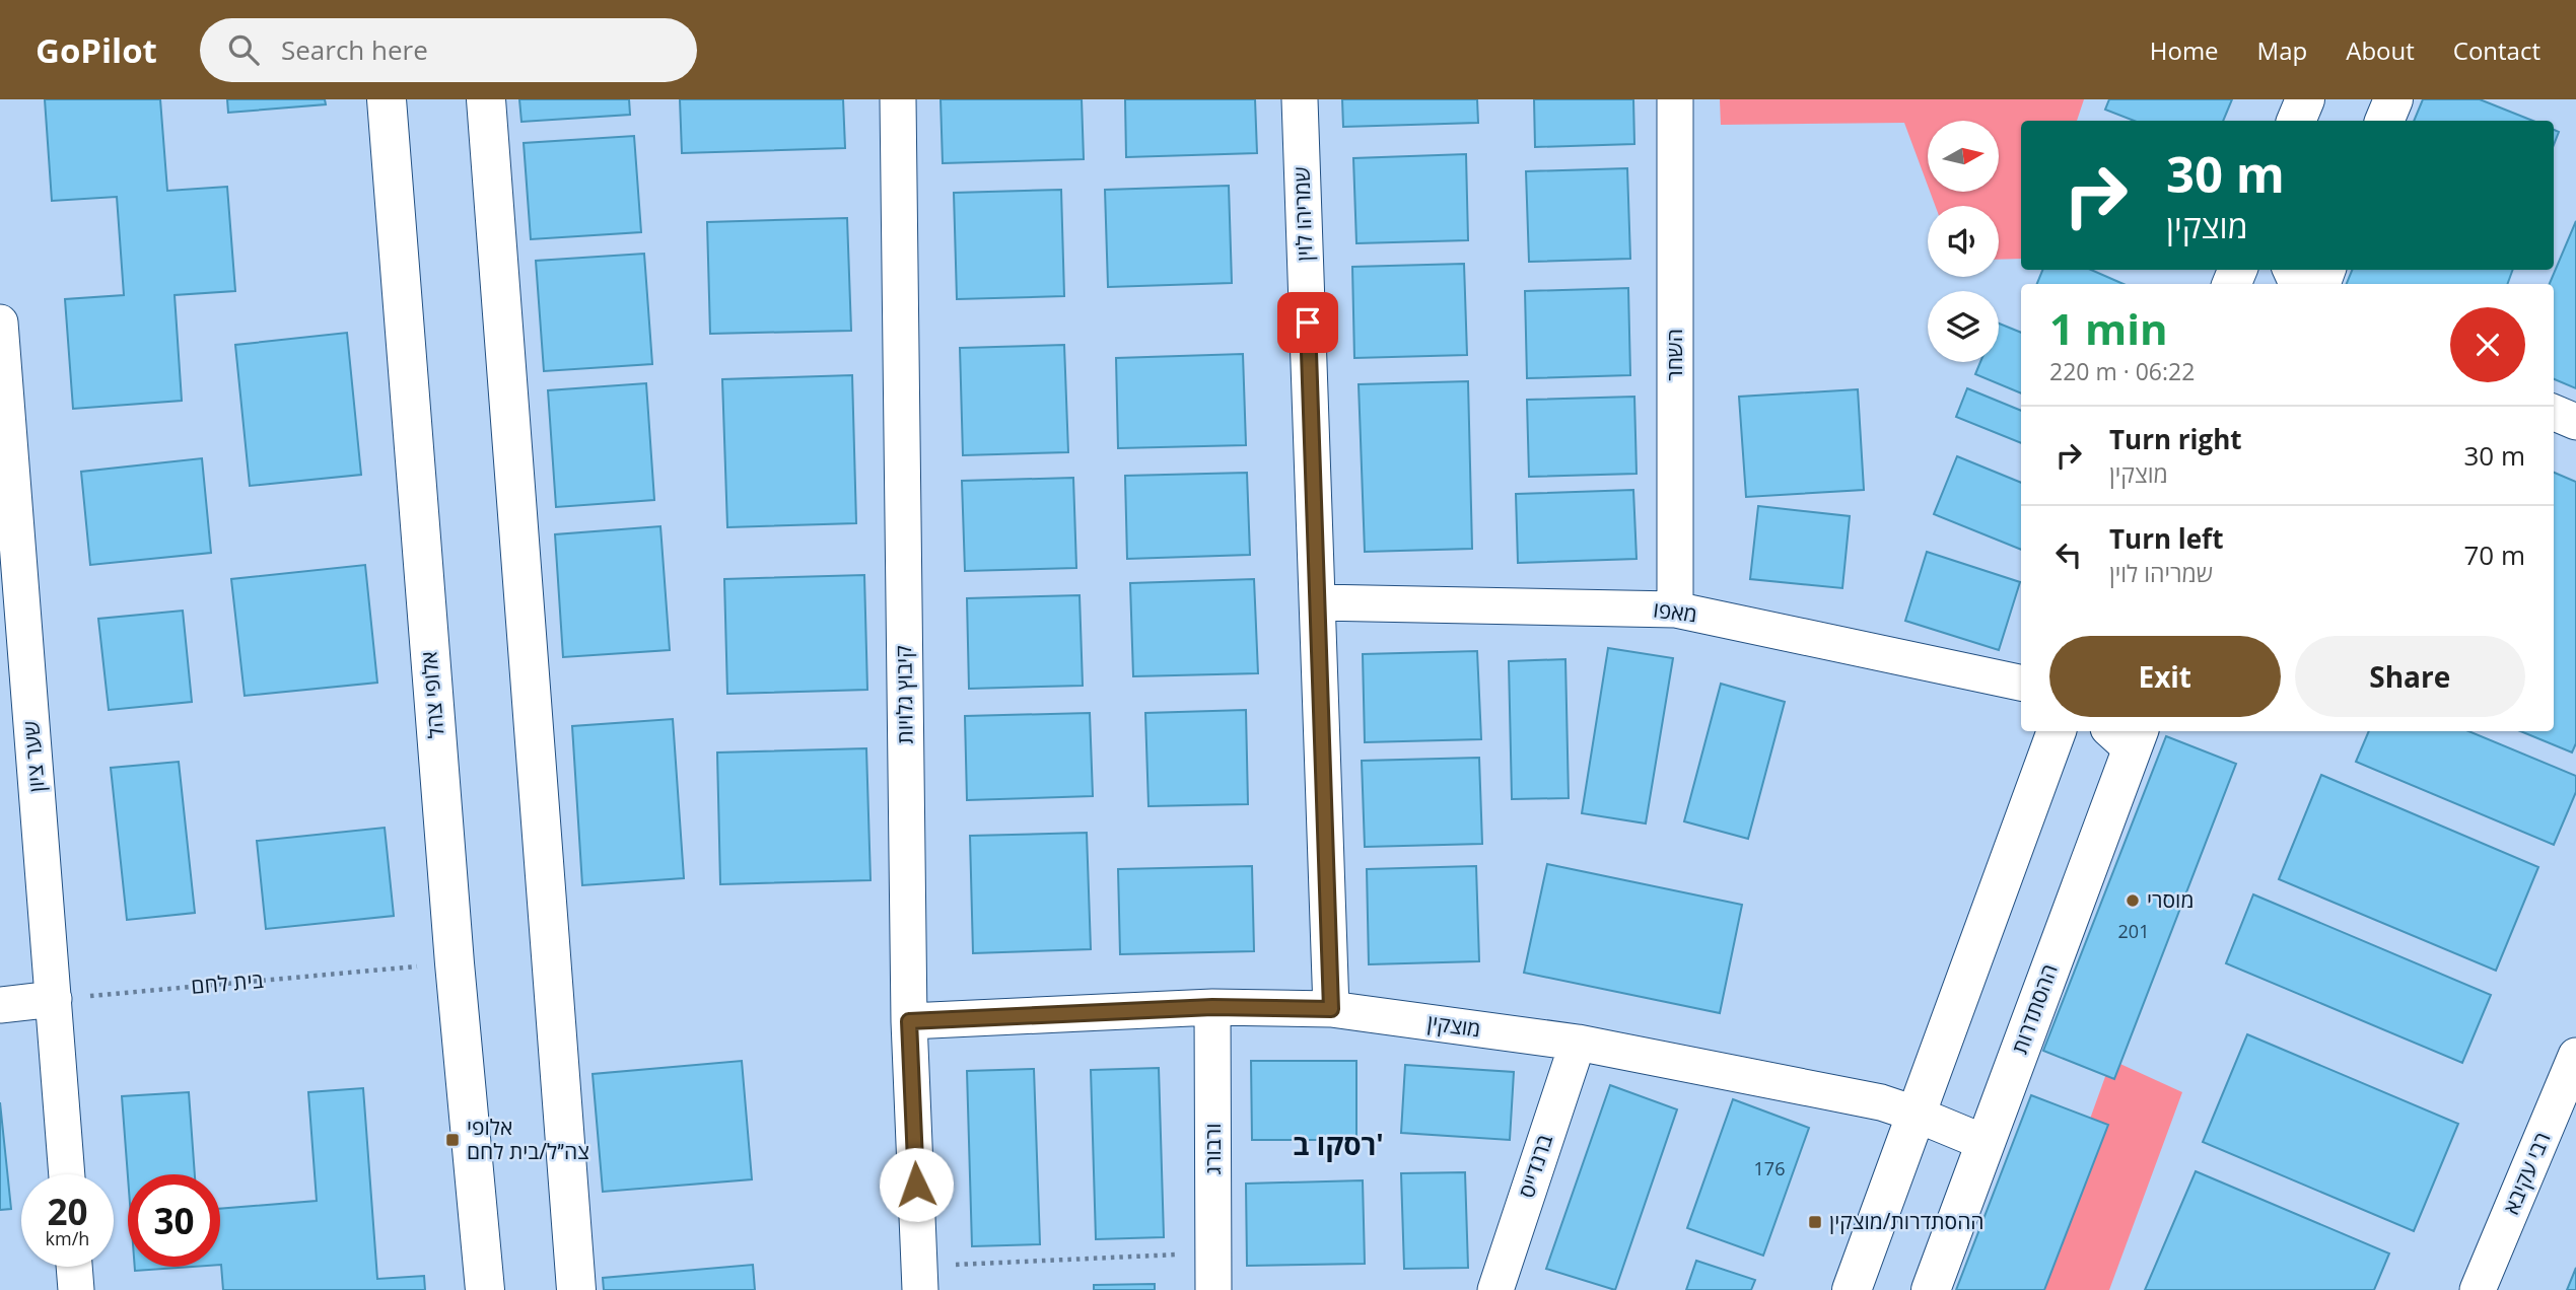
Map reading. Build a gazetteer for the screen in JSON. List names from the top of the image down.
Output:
{
  "streets": {
    "main road": ["אלופי צהל", "ההסתדרות"],
    "street": [
      "שמריהו לוין",
      "השחר",
      "מאפו",
      "קיבוץ גלויות",
      "שער ציון",
      "מוצקין",
      "ורבורג",
      "ברנדייס",
      "רבי עקיבא"
    ],
    "path": ["בית לחם"]
  },
  "crossings": [
    ["שמריהו לוין", "מאפו"],
    ["שמריהו לוין", "מוצקין"],
    ["השחר", "מאפו"],
    ["אלופי צהל", "בית לחם"],
    ["קיבוץ גלויות", "מוצקין"],
    ["שער ציון", "בית לחם"],
    ["ההסתדרות", "מוצקין"],
    ["מוצקין", "ורבורג"],
    ["מוצקין", "ברנדייס"]
  ],
  "districts": ["רסקו ב'"],
  "places": {
    "other": ["מוסרי"],
    "transit": ["אלופי צה״ל/בית לחם", "ההסתדרות/מוצקין"]
  },
  "house_numbers": ["201", "176"],
  "north": "right",
  "page": {
    "header": "GoPilot",
    "search": "Search here",
    "nav": [
      "Home",
      "Map",
      "About",
      "Contact"
    ],
    "turn": ["30 m", "מוצקין"],
    "heading": ["1 min", "220 m · 06:22"],
    "list": [
      {
        "name": "Turn right",
        "note": "מוצקין",
        "value": "30 m"
      },
      {
        "name": "Turn left",
        "note": "שמריהו לוין",
        "value": "70 m"
      }
    ],
    "buttons": ["Exit", "Share"],
    "speed": "20 km/h",
    "limit": "30"
  }
}
